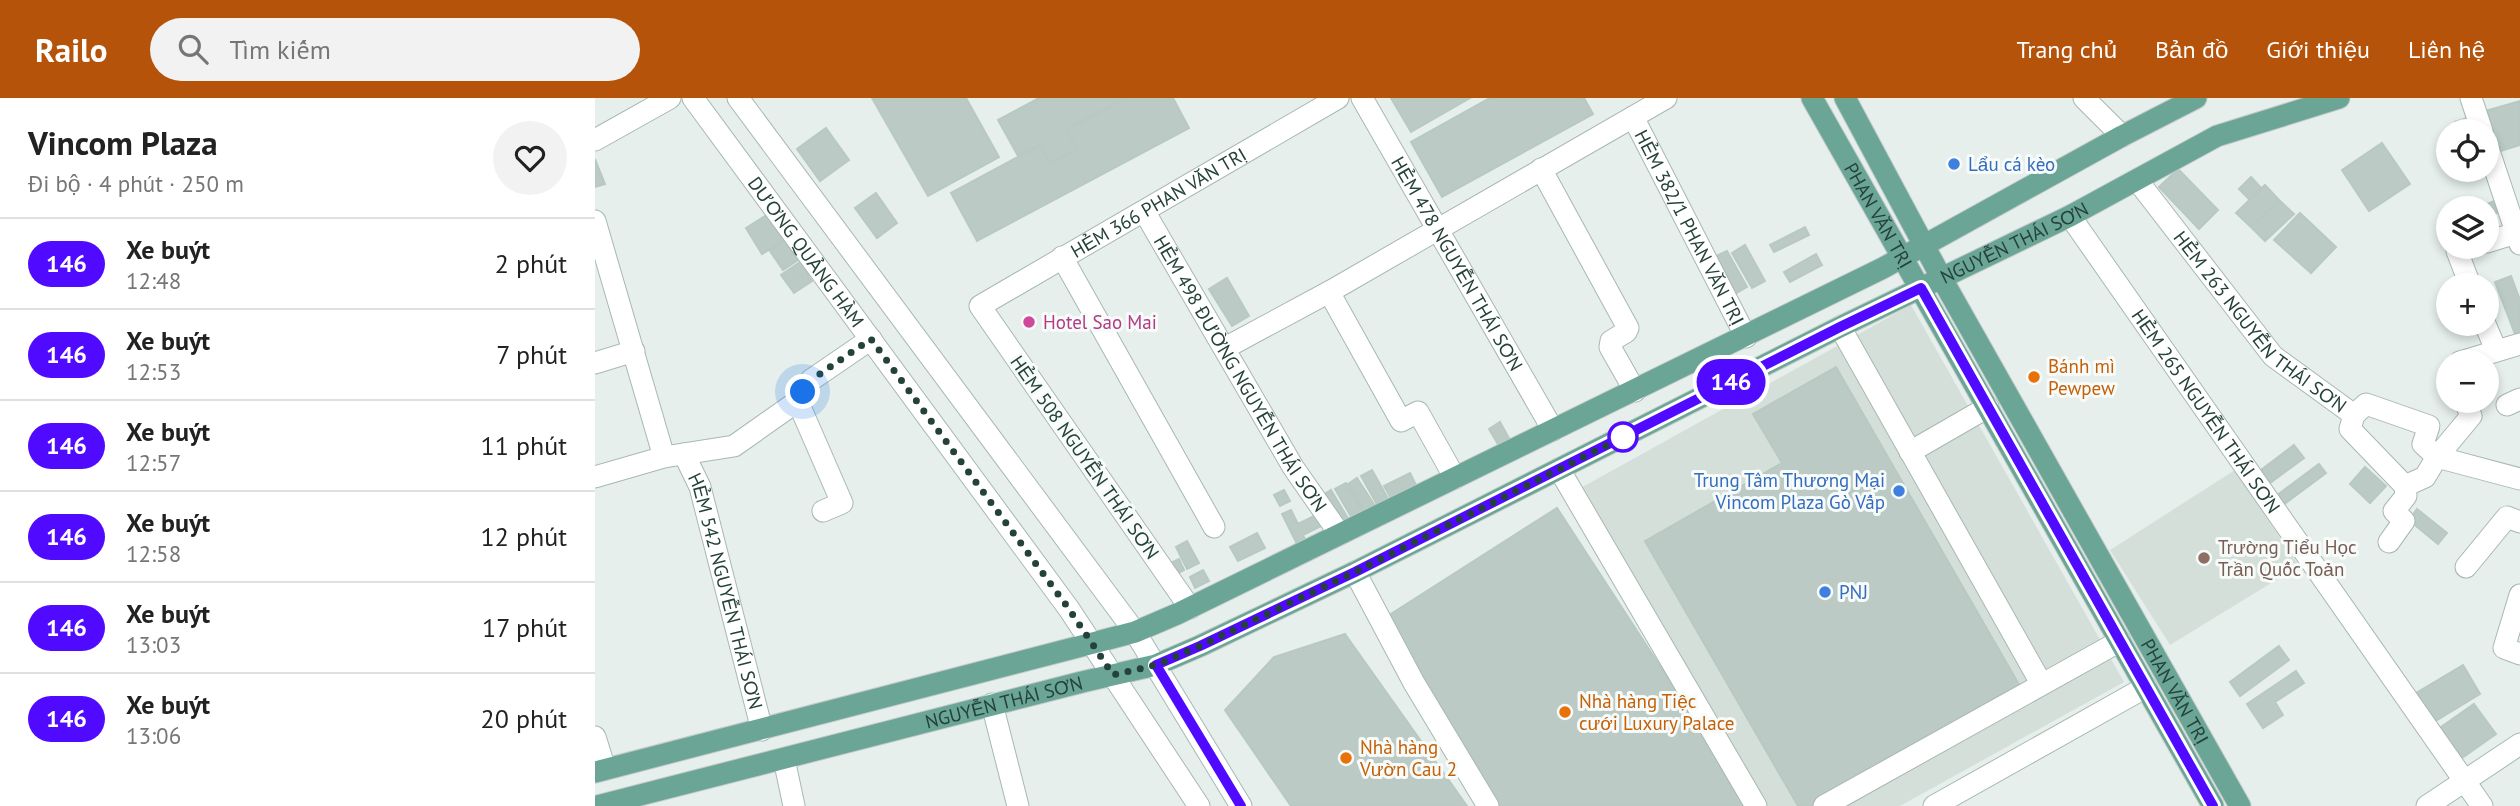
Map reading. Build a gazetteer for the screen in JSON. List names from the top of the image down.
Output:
{
  "streets": {
    "main road": ["PHAN VĂN TRỊ", "NGUYỄN THÁI SƠN"],
    "street": [
      "HẺM 366 PHAN VĂN TRỊ",
      "HẺM 382/1 PHAN VĂN TRỊ",
      "DƯƠNG QUẢNG HÀM",
      "HẺM 478 NGUYỄN THÁI SƠN",
      "HẺM 263 NGUYỄN THÁI SƠN",
      "HẺM 498 ĐƯỜNG NGUYỄN THÁI SƠN",
      "HẺM 265 NGUYỄN THÁI SƠN",
      "HẺM 508 NGUYỄN THÁI SƠN",
      "HẺM 542 NGUYỄN THÁI SƠN"
    ]
  },
  "crossings": [
    ["HẺM 366 PHAN VĂN TRỊ", "HẺM 498 ĐƯỜNG NGUYỄN THÁI SƠN"],
    ["HẺM 366 PHAN VĂN TRỊ", "HẺM 508 NGUYỄN THÁI SƠN"],
    ["PHAN VĂN TRỊ", "NGUYỄN THÁI SƠN"],
    ["HẺM 382/1 PHAN VĂN TRỊ", "NGUYỄN THÁI SƠN"],
    ["NGUYỄN THÁI SƠN", "DƯƠNG QUẢNG HÀM"],
    ["NGUYỄN THÁI SƠN", "HẺM 478 NGUYỄN THÁI SƠN"],
    ["NGUYỄN THÁI SƠN", "HẺM 263 NGUYỄN THÁI SƠN"],
    ["NGUYỄN THÁI SƠN", "HẺM 498 ĐƯỜNG NGUYỄN THÁI SƠN"],
    ["NGUYỄN THÁI SƠN", "HẺM 265 NGUYỄN THÁI SƠN"],
    ["NGUYỄN THÁI SƠN", "HẺM 508 NGUYỄN THÁI SƠN"],
    ["NGUYỄN THÁI SƠN", "HẺM 542 NGUYỄN THÁI SƠN"]
  ],
  "places": [
    "Lẩu cá kèo",
    "Hotel Sao Mai",
    "Bánh mì Pewpew",
    "Trung Tâm Thương Mại Vincom Plaza Gò Vấp",
    "Trường Tiểu Học Trần Quốc Toản",
    "PNJ",
    "Nhà hàng Tiệc cưới Luxury Palace",
    "Nhà hàng Vườn Cau 2"
  ],
  "lines": ["bus line 146"],
  "page": {
    "header": "Railo",
    "search": "Tìm kiếm",
    "nav": [
      "Trang chủ",
      "Bản đồ",
      "Giới thiệu",
      "Liên hệ"
    ],
    "heading": ["Vincom Plaza", "Đi bộ · 4 phút · 250 m"],
    "on_map": "146",
    "map_buttons": ["+", "−"],
    "list": [
      {
        "mark": "146",
        "name": "Xe buýt",
        "note": "12:48",
        "value": "2 phút"
      },
      {
        "mark": "146",
        "name": "Xe buýt",
        "note": "12:53",
        "value": "7 phút"
      },
      {
        "mark": "146",
        "name": "Xe buýt",
        "note": "12:57",
        "value": "11 phút"
      },
      {
        "mark": "146",
        "name": "Xe buýt",
        "note": "12:58",
        "value": "12 phút"
      },
      {
        "mark": "146",
        "name": "Xe buýt",
        "note": "13:03",
        "value": "17 phút"
      },
      {
        "mark": "146",
        "name": "Xe buýt",
        "note": "13:06",
        "value": "20 phút"
      }
    ]
  }
}
